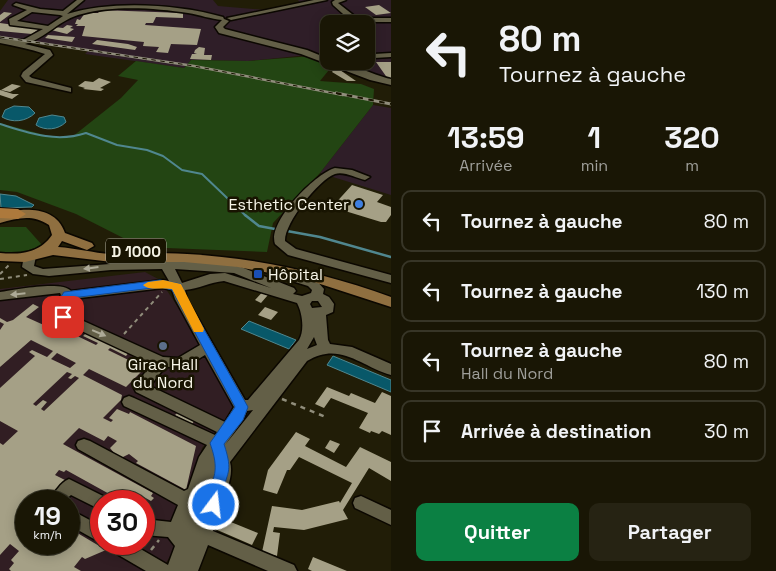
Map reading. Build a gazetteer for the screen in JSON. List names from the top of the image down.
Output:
{
  "streets": {
    "main road": ["D 1000"]
  },
  "places": {
    "other": ["Esthetic Center", "Girac Hall du Nord"],
    "transit": ["Hôpital"]
  },
  "page": {
    "turn": ["80 m", "Tournez à gauche"],
    "eta": [
      "13:59",
      "Arrivée",
      "1",
      "min",
      "320",
      "m"
    ],
    "list": [
      {
        "name": "Tournez à gauche",
        "value": "80 m"
      },
      {
        "name": "Tournez à gauche",
        "value": "130 m"
      },
      {
        "name": "Tournez à gauche",
        "note": "Hall du Nord",
        "value": "80 m"
      },
      {
        "name": "Arrivée à destination",
        "value": "30 m"
      }
    ],
    "speed": "19 km/h",
    "limit": "30",
    "buttons": ["Quitter", "Partager"]
  }
}
